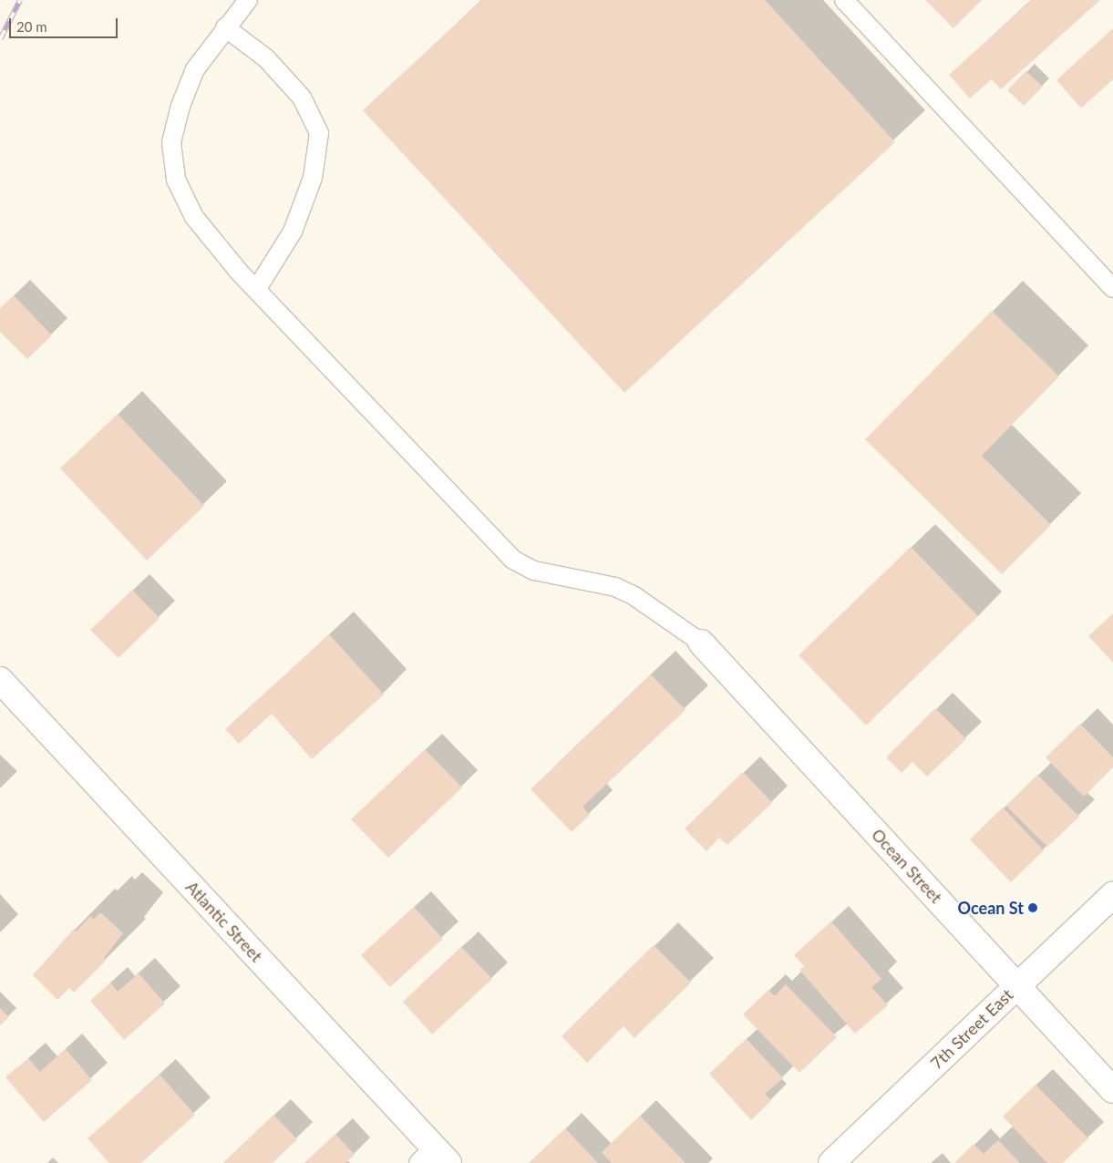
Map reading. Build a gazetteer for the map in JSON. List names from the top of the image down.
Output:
{
  "streets": {
    "street": ["Ocean Street", "Atlantic Street", "7th Street East"]
  },
  "crossings": [
    ["Ocean Street", "7th Street East"]
  ],
  "places": ["Ocean St"],
  "scale_bar": "20 m"
}
